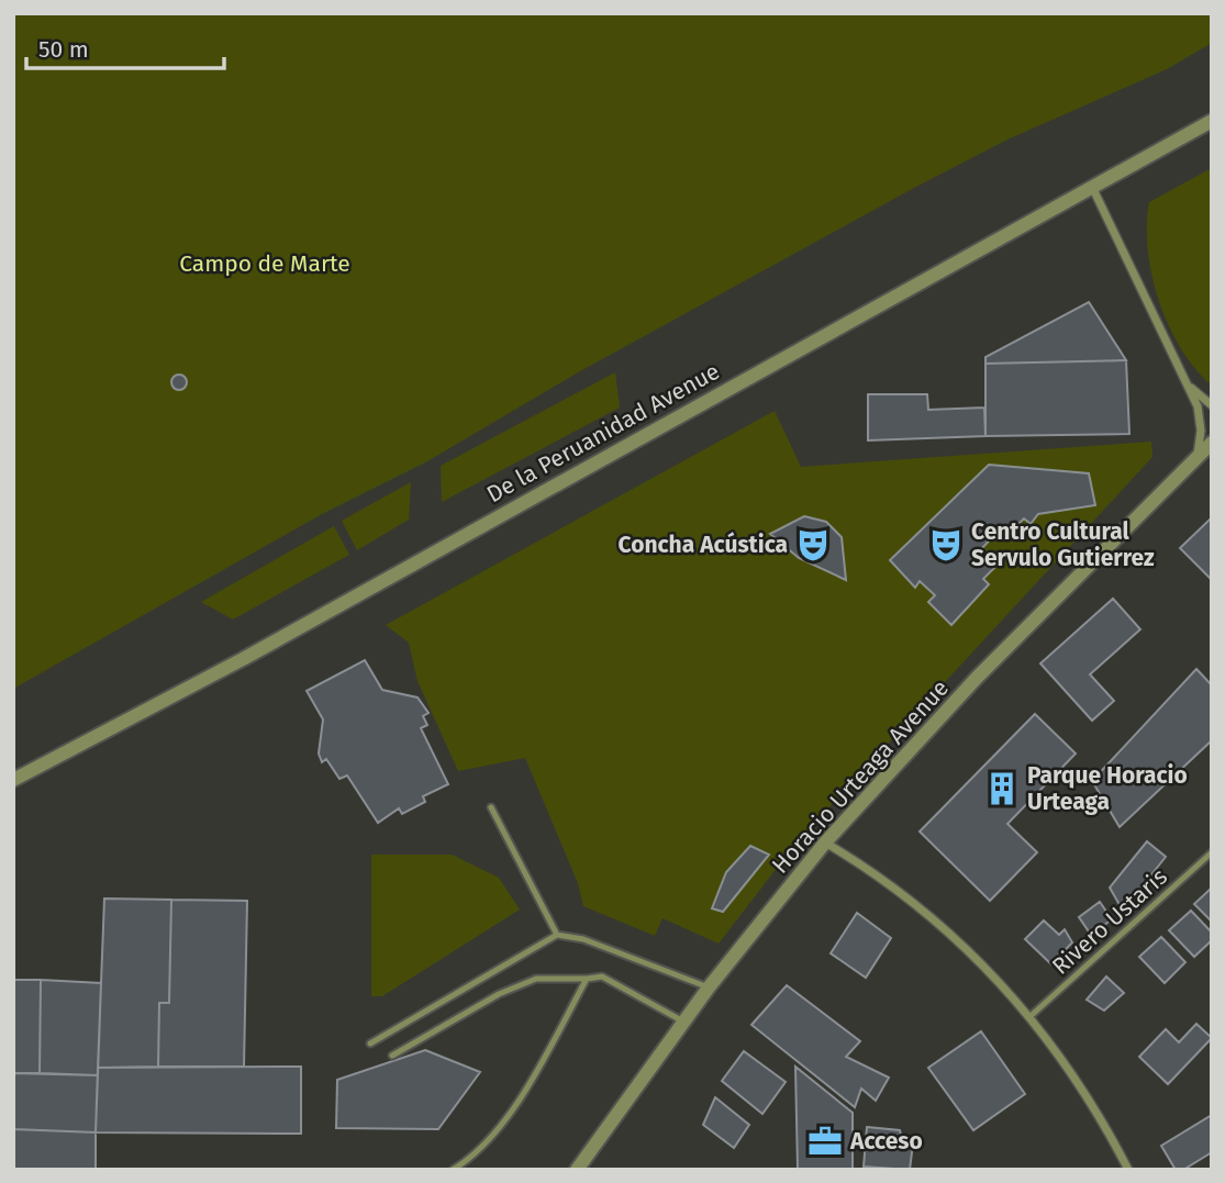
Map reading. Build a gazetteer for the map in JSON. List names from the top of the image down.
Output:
{
  "streets": {
    "street": ["De la Peruanidad Avenue", "Horacio Urteaga Avenue"],
    "lane": ["Rivero Ustaris"]
  },
  "parks": ["Campo de Marte"],
  "places": {
    "theatre": ["Concha Acústica", "Centro Cultural Servulo Gutierrez"],
    "building": ["Parque Horacio Urteaga"],
    "office": ["Acceso"]
  },
  "scale_bar": "50 m"
}
